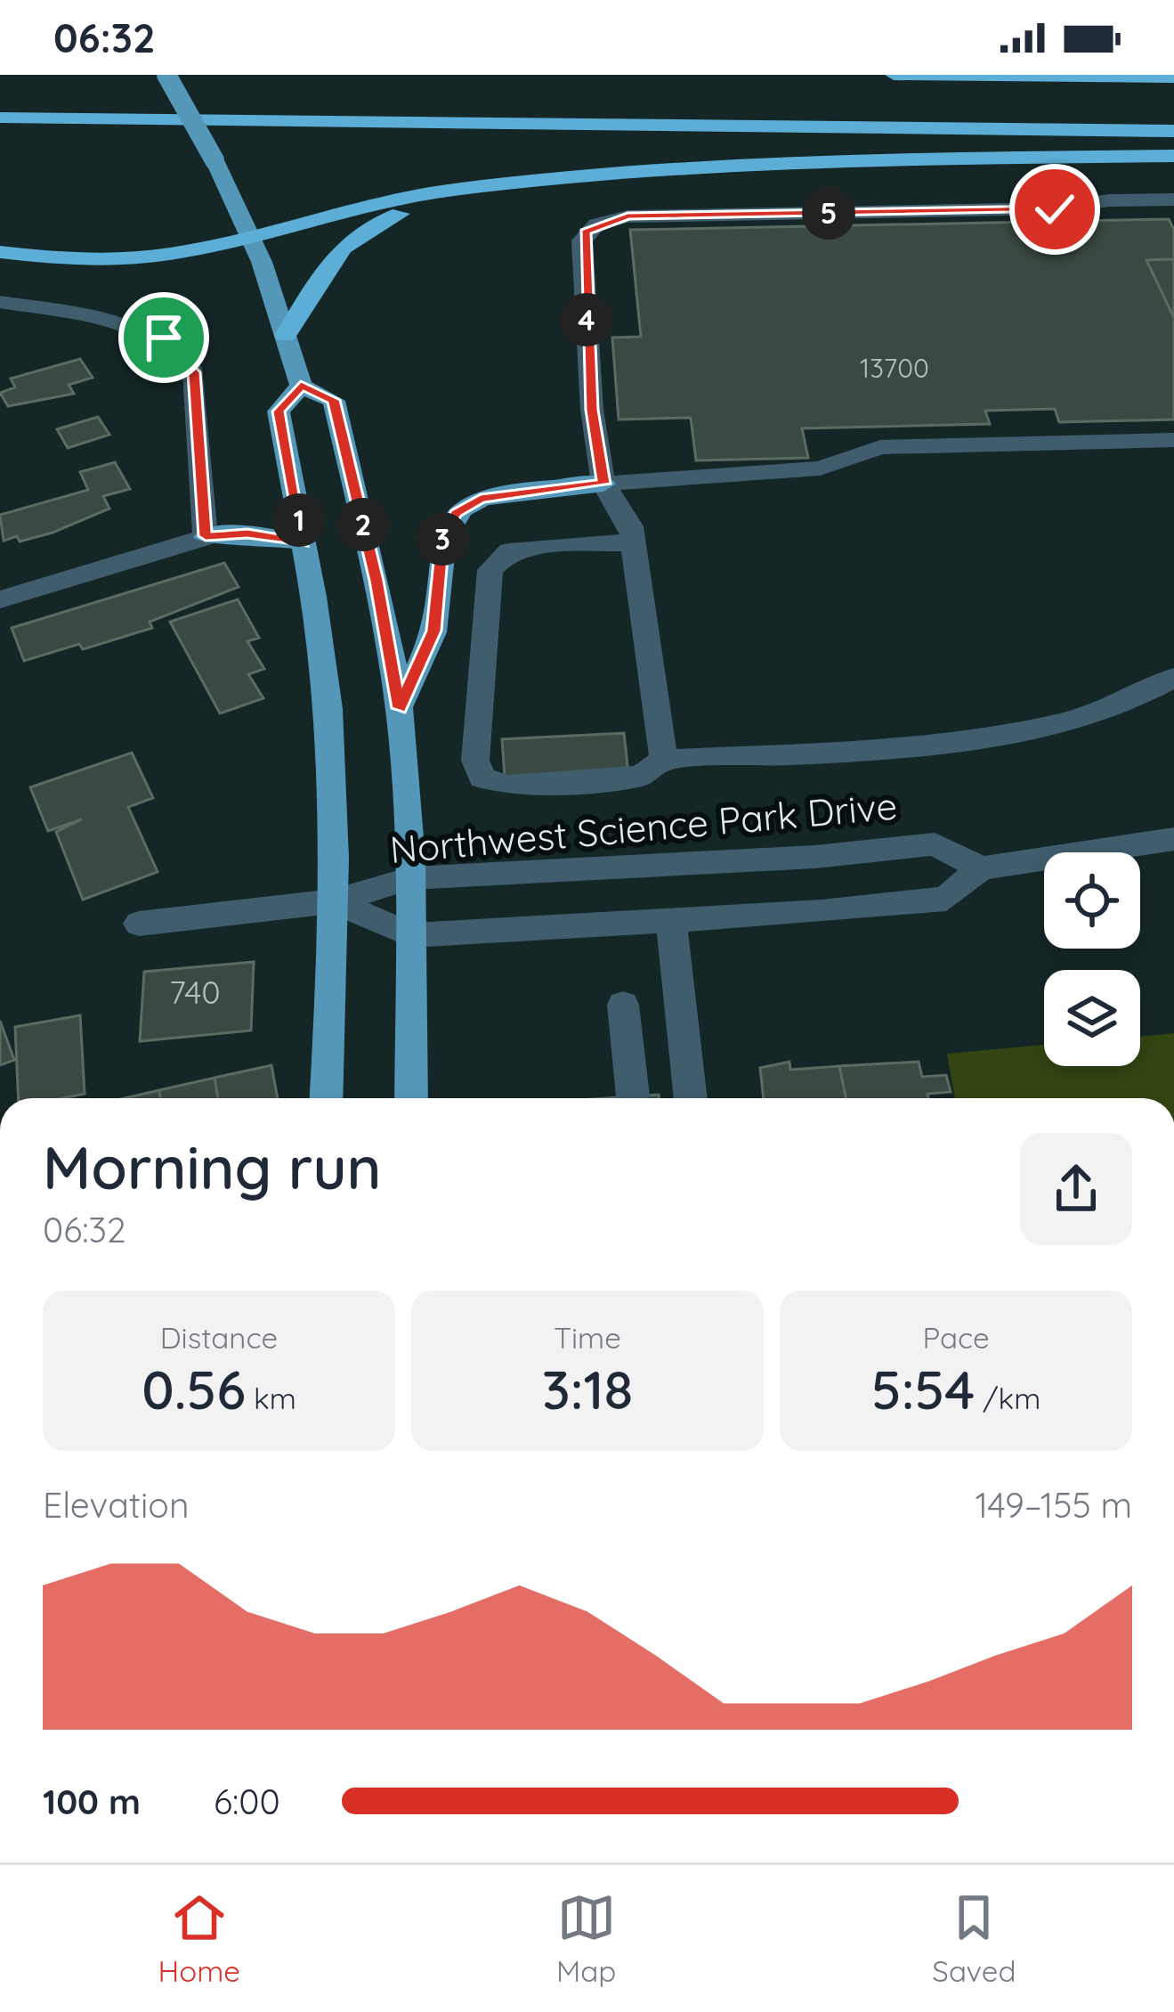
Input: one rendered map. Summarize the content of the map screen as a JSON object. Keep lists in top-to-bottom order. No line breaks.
{"streets":{"street":["Northwest Science Park Drive"]},"house_numbers":["13700","740"],"page":{"status":"06:32","pins":["5","4","1","2","3"],"heading":["Morning run","06:32"],"stats":[["Distance","0.56 km"],["Time","3:18"],["Pace","5:54 /km"]],"chart":["Elevation","149–155 m"],"list":[{"name":"100 m","note":"6:00"}],"tabs":["Home","Map","Saved"]}}
